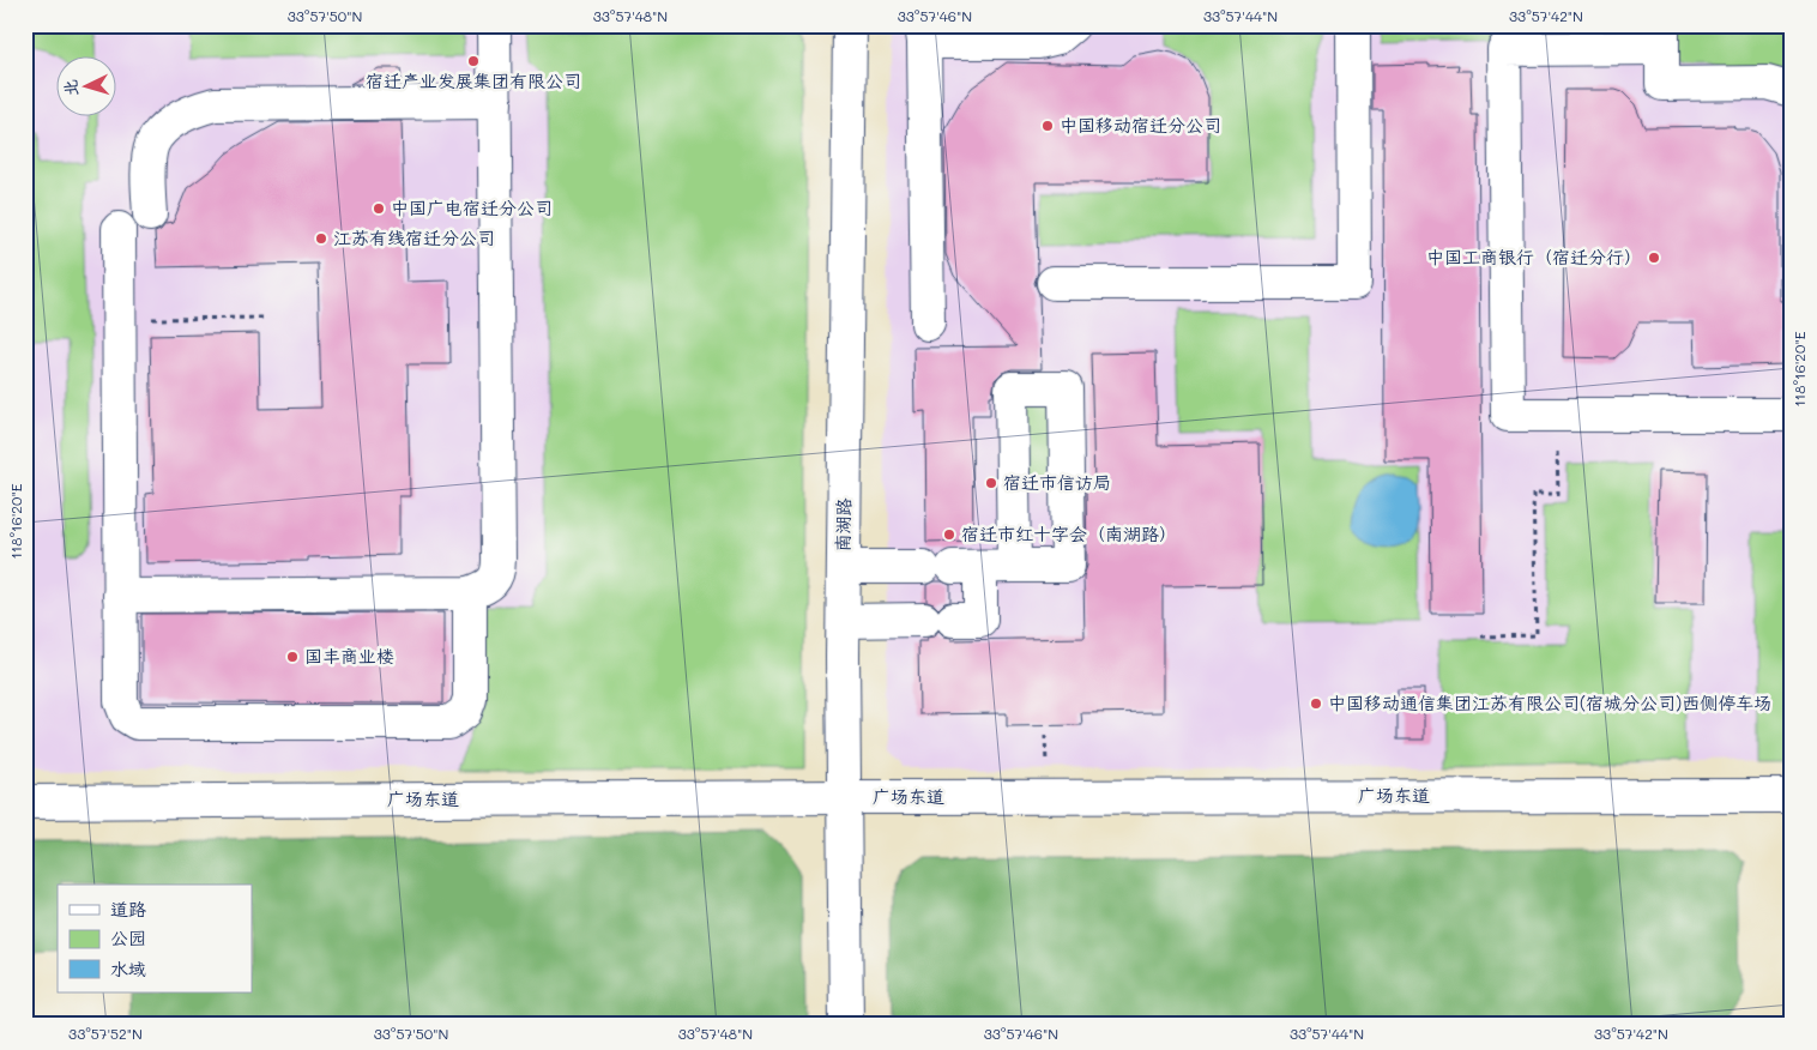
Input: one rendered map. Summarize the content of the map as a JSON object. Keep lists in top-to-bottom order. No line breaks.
{"streets":{"street":["南湖路","广场东道"]},"crossings":[["南湖路","广场东道"]],"places":["宿迁产业发展集团有限公司","中国移动宿迁分公司","中国广电宿迁分公司","江苏有线宿迁分公司","中国工商银行（宿迁分行）","宿迁市信访局","宿迁市红十字会（南湖路）","国丰商业楼","中国移动通信集团江苏有限公司(宿城分公司)西侧停车场"],"legend":["道路","公园","水域"],"north":"left","coordinates":["33°57'50\"N","33°57'48\"N","33°57'46\"N","33°57'44\"N","33°57'42\"N","118°16'20\"E","33°57'52\"N"]}
